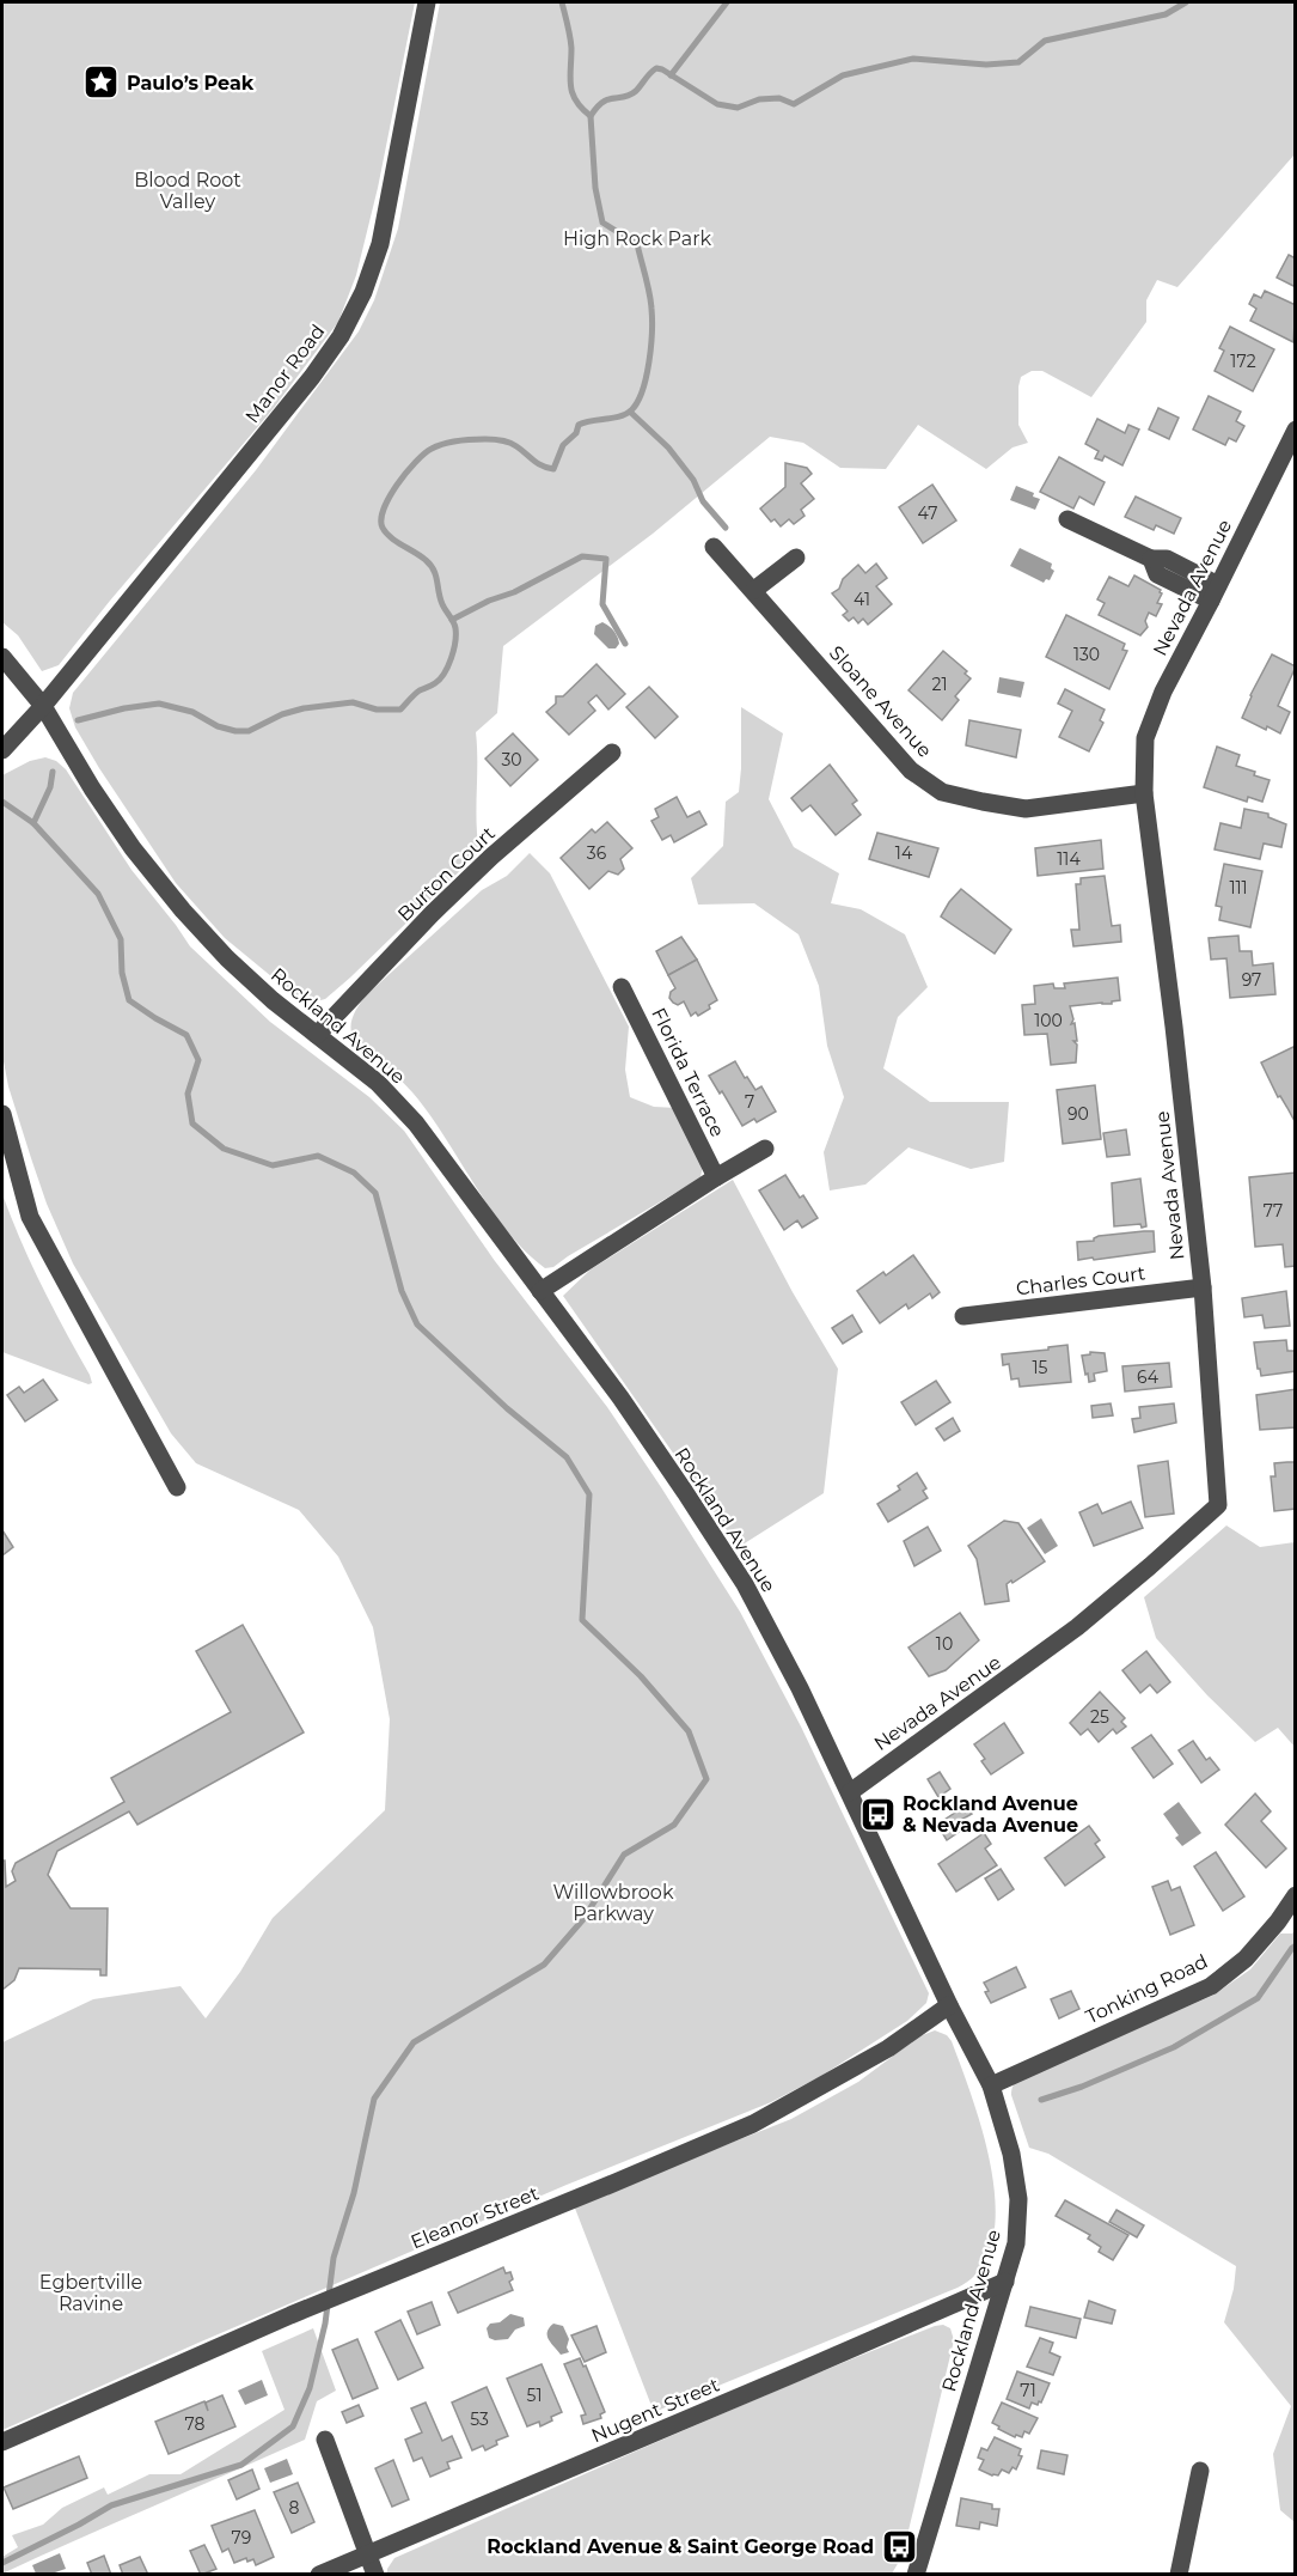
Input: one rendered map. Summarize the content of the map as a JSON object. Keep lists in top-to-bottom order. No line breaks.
{"streets":{"street":["Manor Road","Nevada Avenue","Sloane Avenue","Burton Court","Rockland Avenue","Florida Terrace","Charles Court","Tonking Road","Eleanor Street","Nugent Street"]},"crossings":[["Manor Road","Rockland Avenue"],["Nevada Avenue","Sloane Avenue"],["Nevada Avenue","Rockland Avenue"],["Nevada Avenue","Charles Court"],["Burton Court","Rockland Avenue"],["Rockland Avenue","Tonking Road"],["Rockland Avenue","Eleanor Street"],["Rockland Avenue","Nugent Street"]],"parks":["Blood Root Valley","High Rock Park","Willowbrook Parkway","Egbertville Ravine"],"places":{"place":["Paulo’s Peak"],"bus stop":["Rockland Avenue & Nevada Avenue","Rockland Avenue & Saint George Road"]},"house_numbers":["172","47","41","130","21","30","36","14","114","111","97","100","7","90","77","15","64","10","25","71","51","53","78","8","79"]}
